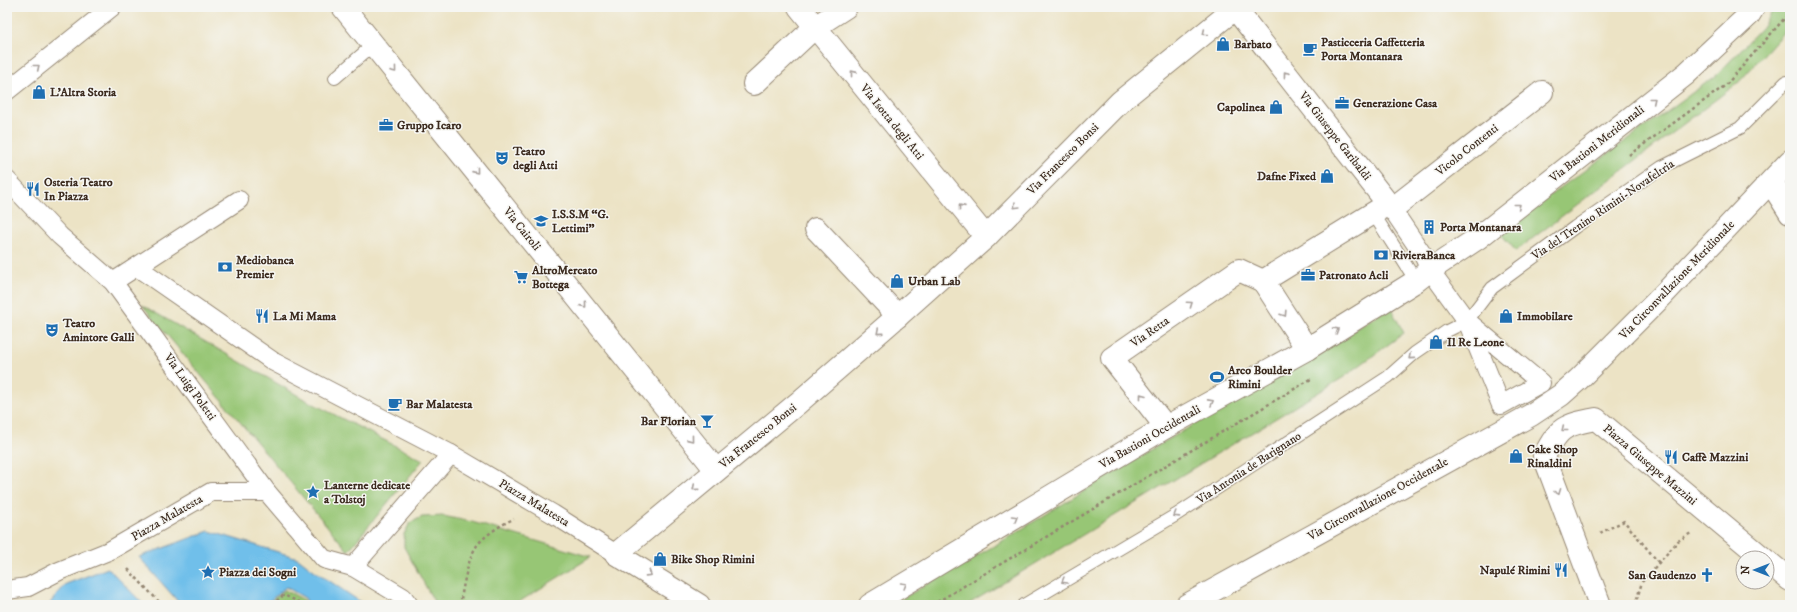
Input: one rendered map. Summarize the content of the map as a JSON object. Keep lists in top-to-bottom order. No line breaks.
{"streets":{"street":["Via Isotta degli Atti","Via Giuseppe Garibaldi","Via Bastioni Meridionali","Vicolo Contenti","Via Francesco Bonsi","Via Cairoli","Via Circonvallazione Meridionale","Via Retta","Via Luigi Poletti","Via Bastioni Occidentali","Piazza Giuseppe Mazzini","Via Circonvallazione Occidentale","Piazza Malatesta"],"lane":["Via del Trenino Rimini-Novafeltria","Via Antonia de Barignano"]},"crossings":[["Via Isotta degli Atti","Via Francesco Bonsi"],["Via Giuseppe Garibaldi","Via Bastioni Meridionali"],["Via Giuseppe Garibaldi","Vicolo Contenti"],["Via Giuseppe Garibaldi","Via Francesco Bonsi"],["Via Giuseppe Garibaldi","Via Bastioni Occidentali"],["Via Bastioni Meridionali","Via Bastioni Occidentali"],["Via Francesco Bonsi","Via Cairoli"],["Via Francesco Bonsi","Piazza Malatesta"],["Via del Trenino Rimini-Novafeltria","Via Antonia de Barignano"],["Via Circonvallazione Meridionale","Via Circonvallazione Occidentale"],["Via Retta","Via Bastioni Occidentali"],["Via Luigi Poletti","Piazza Malatesta"]],"one_way":["Via Giuseppe Garibaldi","Via Bastioni Meridionali","Via Francesco Bonsi","Via Cairoli","Via Bastioni Occidentali","Via Antonia de Barignano"],"places":{"shop":["Barbato","L'Altra Storia","Capolinea","Dafne Fixed","Urban Lab","Immobilare","Il Re Leone","Cake Shop Rinaldini","Bike Shop Rimini"],"cafe":["Pasticceria Caffetteria Porta Montanara","Bar Malatesta"],"office":["Generazione Casa","Gruppo Icaro","Patronato Acli"],"theatre":["Teatro degli Atti","Teatro Amintore Galli"],"restaurant":["Osteria Teatro In Piazza","La Mi Mama","Caffè Mazzini","Napulé Rimini"],"school or university":["I.S.S.M “G. Lettimi”"],"building":["Porta Montanara"],"bank":["RivieraBanca","Mediobanca Premier"],"supermarket":["AltroMercato Bottega"],"sports":["Arco Boulder Rimini"],"bar":["Bar Florian"],"place":["Lanterne dedicate a Tolstoj","Piazza dei Sogni"],"church":["San Gaudenzo"]},"north":"left"}
